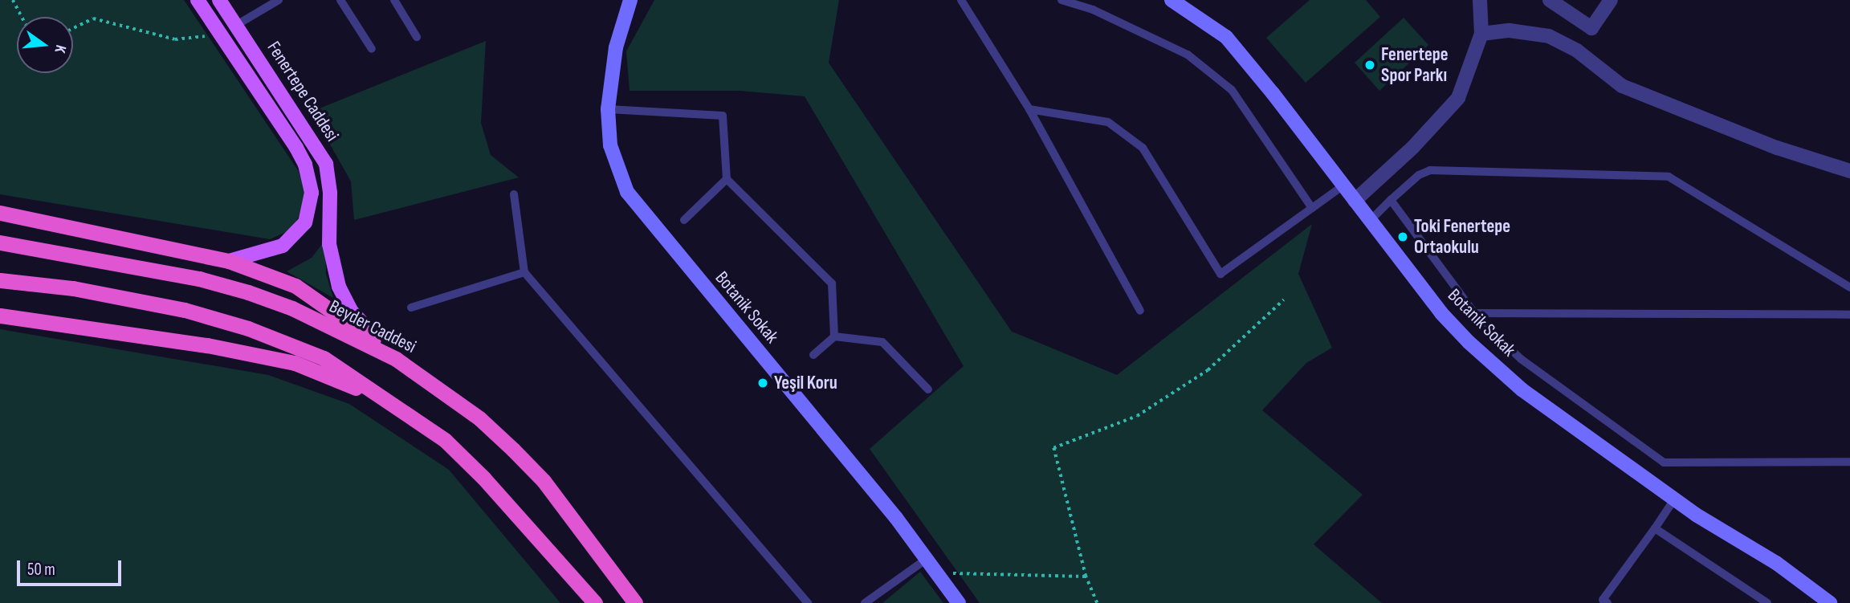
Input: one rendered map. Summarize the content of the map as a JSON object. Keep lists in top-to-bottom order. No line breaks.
{"streets":{"highway":["Beyder Caddesi"],"main road":["Fenertepe Caddesi","Botanik Sokak"]},"crossings":[["Fenertepe Caddesi","Beyder Caddesi"]],"places":["Fenertepe Spor Parkı","Toki Fenertepe Ortaokulu","Yeşil Koru"],"scale_bar":"50 m","north":"right"}
